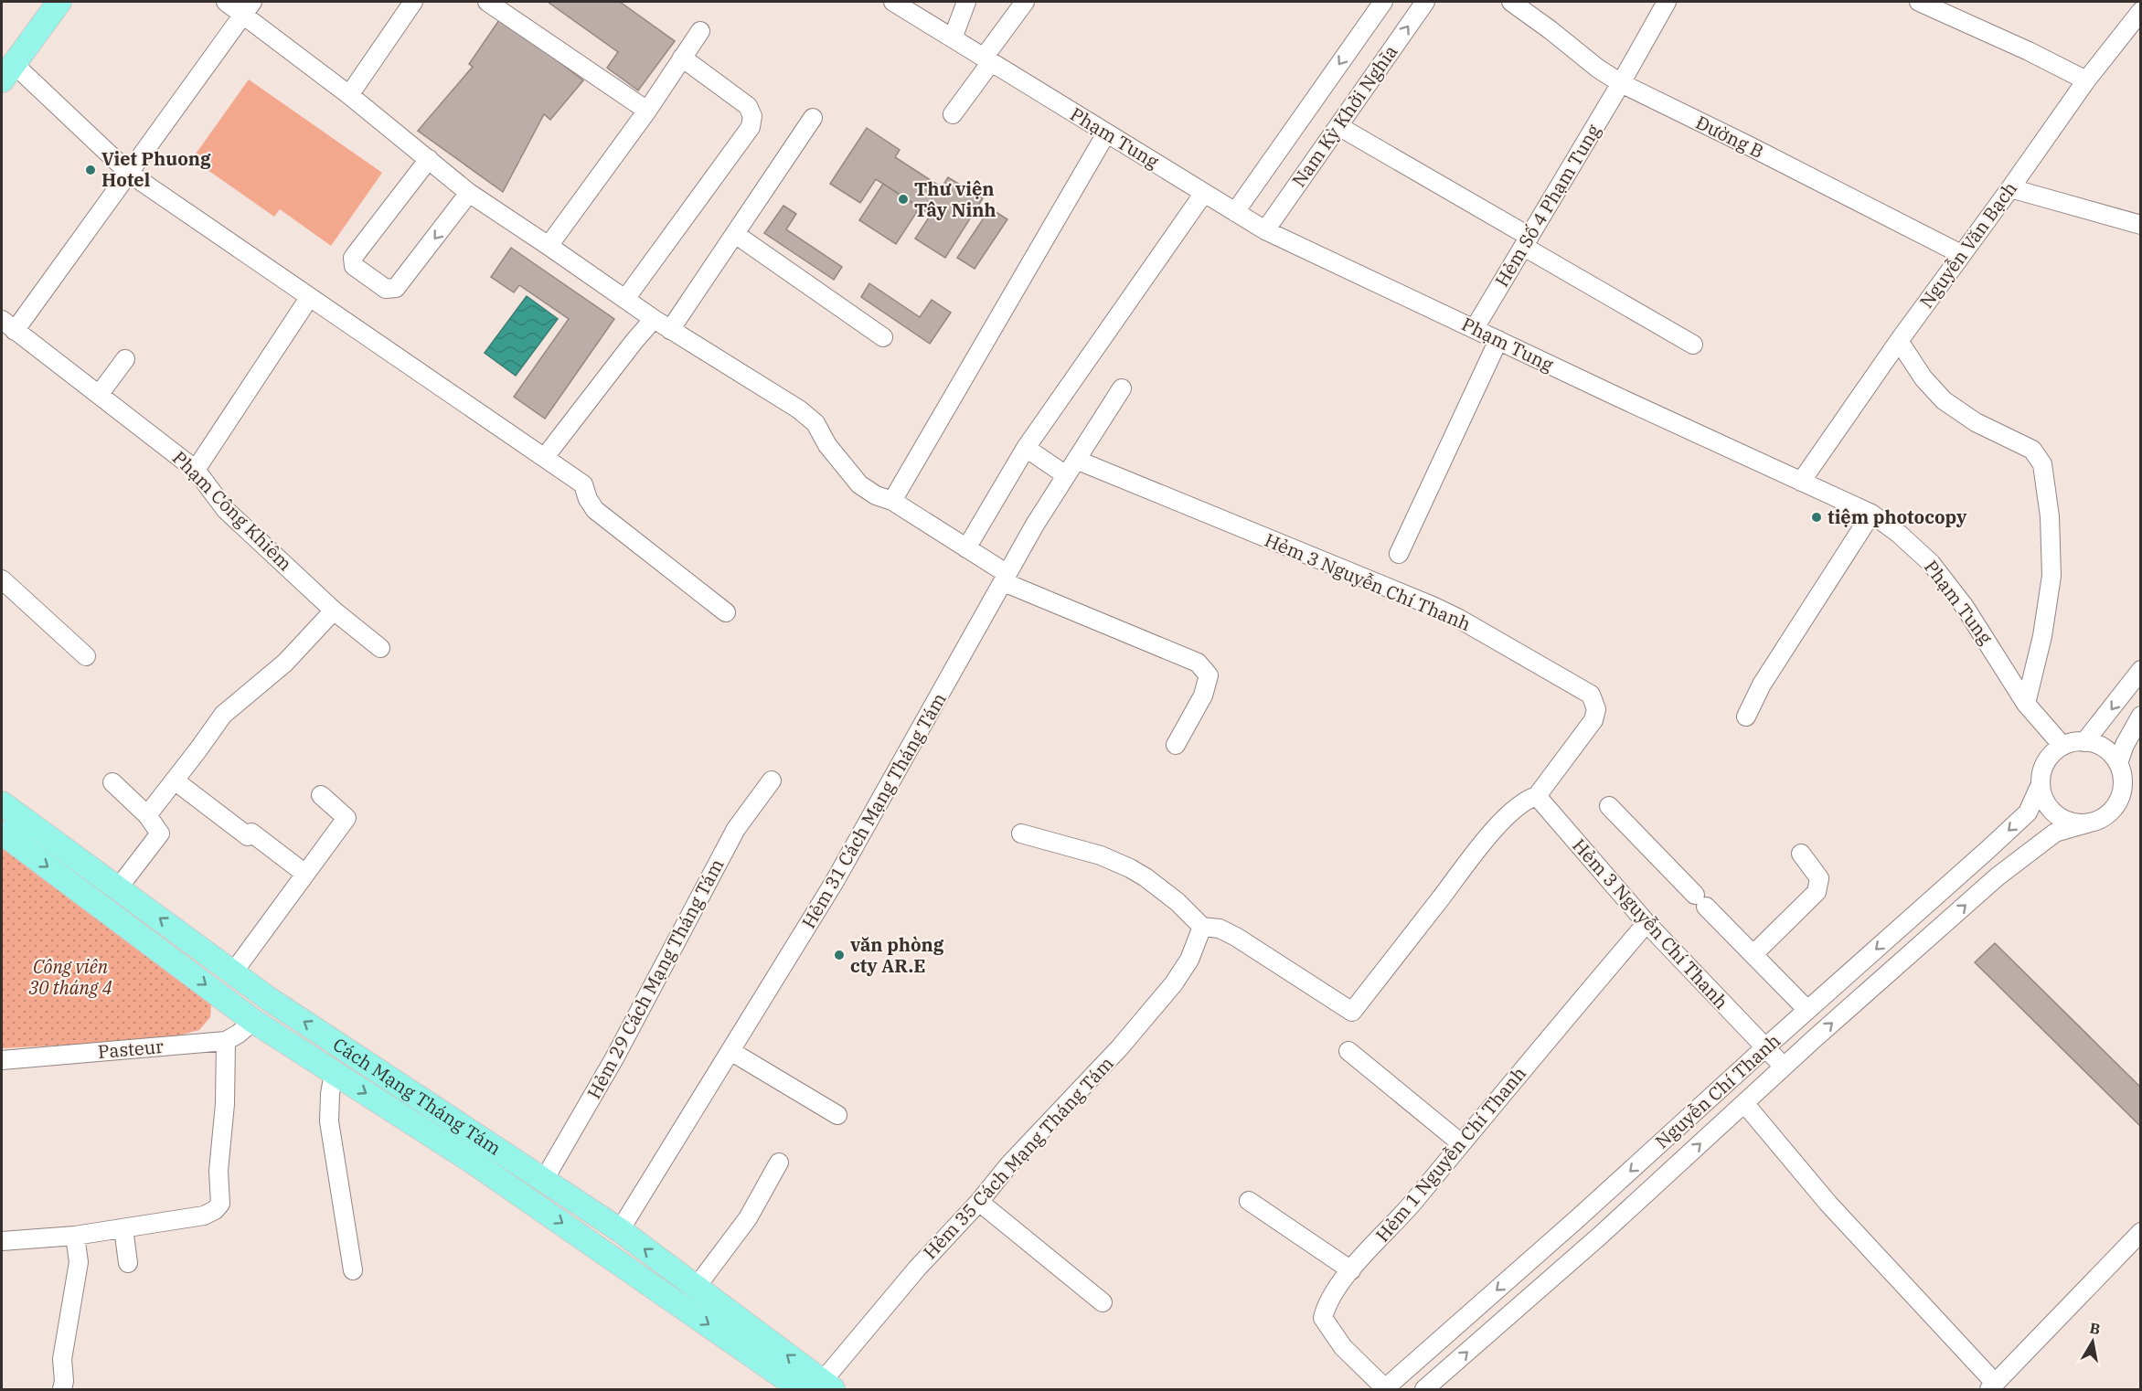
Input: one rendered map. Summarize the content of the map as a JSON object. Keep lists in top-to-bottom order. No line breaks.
{"streets":{"main road":["Cách Mạng Tháng Tám"],"street":["Nam Kỳ Khởi Nghĩa","Đường B","Phạm Tung","Hẻm Số 4 Phạm Tung","Nguyễn Văn Bạch","Phạm Công Khiêm","Hẻm 3 Nguyễn Chí Thanh","Hẻm 31 Cách Mạng Tháng Tám","Hẻm 29 Cách Mạng Tháng Tám","Pasteur","Nguyễn Chí Thanh","Hẻm 1 Nguyễn Chí Thanh","Hẻm 35 Cách Mạng Tháng Tám"]},"crossings":[["Nam Kỳ Khởi Nghĩa","Phạm Tung"],["Đường B","Hẻm Số 4 Phạm Tung"],["Đường B","Nguyễn Văn Bạch"],["Phạm Tung","Hẻm Số 4 Phạm Tung"],["Phạm Tung","Nguyễn Văn Bạch"],["Phạm Tung","Nguyễn Chí Thanh"],["Hẻm 3 Nguyễn Chí Thanh","Hẻm 31 Cách Mạng Tháng Tám"],["Hẻm 3 Nguyễn Chí Thanh","Nguyễn Chí Thanh"],["Hẻm 3 Nguyễn Chí Thanh","Hẻm 1 Nguyễn Chí Thanh"],["Hẻm 31 Cách Mạng Tháng Tám","Cách Mạng Tháng Tám"],["Hẻm 29 Cách Mạng Tháng Tám","Cách Mạng Tháng Tám"],["Nguyễn Chí Thanh","Hẻm 1 Nguyễn Chí Thanh"],["Cách Mạng Tháng Tám","Hẻm 35 Cách Mạng Tháng Tám"]],"parks":["Công viên 30 tháng 4"],"places":["Viet Phuong Hotel","Thư viện Tây Ninh","tiệm photocopy","văn phòng cty AR.E"],"north":"top"}
